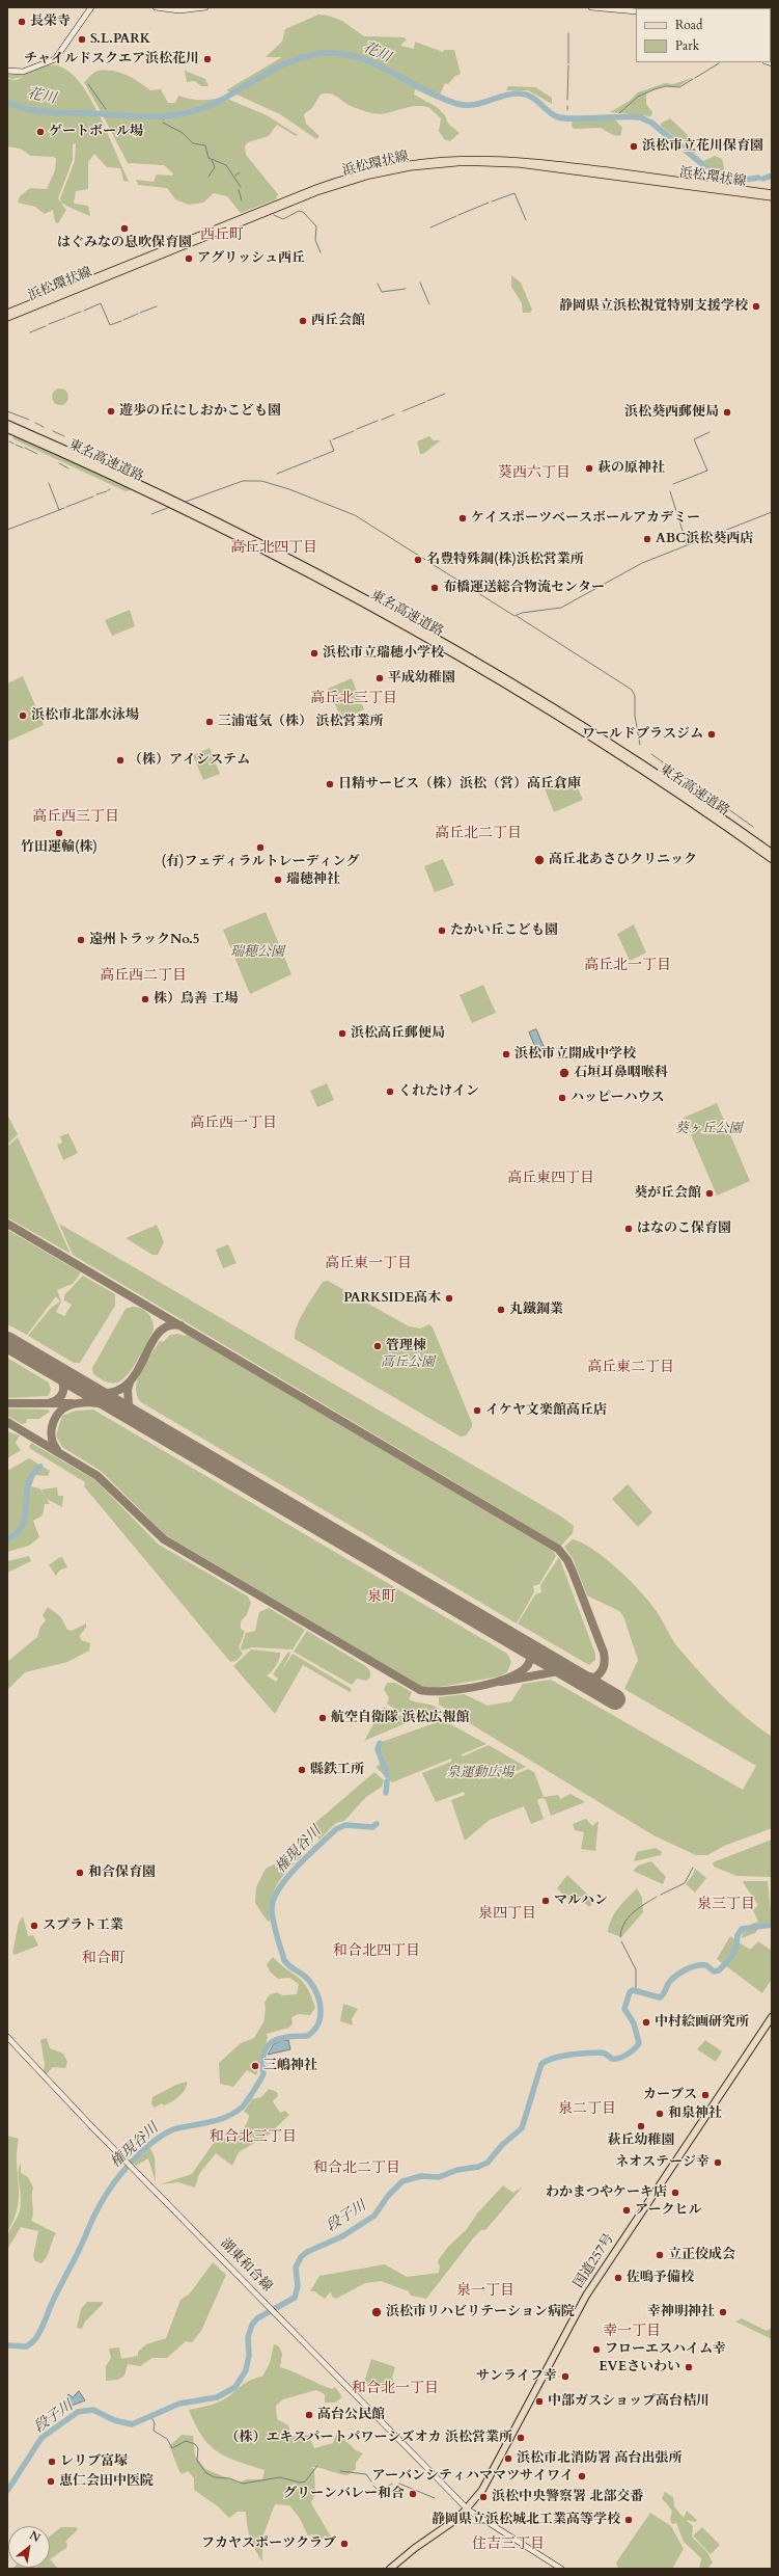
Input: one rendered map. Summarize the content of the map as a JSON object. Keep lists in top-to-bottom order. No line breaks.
{"streets":{"highway":["東名高速道路","国道257号"],"main road":["浜松環状線","湖東和合線"]},"crossings":[["国道257号","湖東和合線"]],"districts":["西丘町","葵西六丁目","高丘北四丁目","高丘北三丁目","高丘西三丁目","高丘北二丁目","高丘北一丁目","高丘西二丁目","高丘西一丁目","高丘東四丁目","高丘東一丁目","高丘東二丁目","泉町","泉三丁目","泉四丁目","和合北四丁目","和合町","泉二丁目","和合北三丁目","和合北二丁目","泉一丁目","幸一丁目","和合北一丁目","住吉三丁目"],"water":["花川","権現谷川","段子川"],"parks":["瑞穂公園","葵ヶ丘公園","高丘公園","泉運動広場"],"places":["長栄寺","S.L.PARK","チャイルドスクエア浜松花川","ゲートボール場","浜松市立花川保育園","はぐみなの息吹保育園","アグリッシュ西丘","静岡県立浜松視覚特別支援学校","西丘会館","遊歩の丘にしおかこども園","浜松葵西郵便局","萩の原神社","ケイスポーツベースボールアカデミー","ABC浜松葵西店","名豊特殊鋼(株)浜松営業所","布橋運送総合物流センター","浜松市立瑞穂小学校","平成幼稚園","浜松市北部水泳場","三浦電気（株） 浜松営業所","ワールドプラスジム","（株）アイシステム","日精サービス（株）浜松（営）高丘倉庫","竹田運輸(株)","(有)フェディラルトレーディング","高丘北あさひクリニック","瑞穂神社","たかい丘こども園","遠州トラックNo.5","株）鳥善 工場","浜松高丘郵便局","浜松市立開成中学校","石垣耳鼻咽喉科","くれたけイン","ハッピーハウス","葵が丘会館","はなのこ保育園","PARKSIDE高木","丸鐵鋼業","管理棟","イケヤ文楽館高丘店","航空自衛隊 浜松広報館","縣鉄工所","和合保育園","マルハン","スプラト工業","中村絵画研究所","三嶋神社","カーブス","和泉神社","萩丘幼稚園","ネオステージ幸","わかまつやケーキ店","アークヒル","立正佼成会","佐鳴予備校","浜松市リハビリテーション病院","幸神明神社","フローエスハイム幸","EVEさいわい","サンライフ幸","中部ガスショップ高台桔川","高台公民館","（株）エキスパートパワーシズオカ 浜松営業所","浜松市北消防署 高台出張所","レリブ富塚","アーバンシティハママツサイワイ","恵仁会田中医院","グリーンバレー和合","浜松中央警察署 北部交番","静岡県立浜松城北工業高等学校","フカヤスポーツクラブ"],"legend":["Road","Park"],"north":"top right"}
